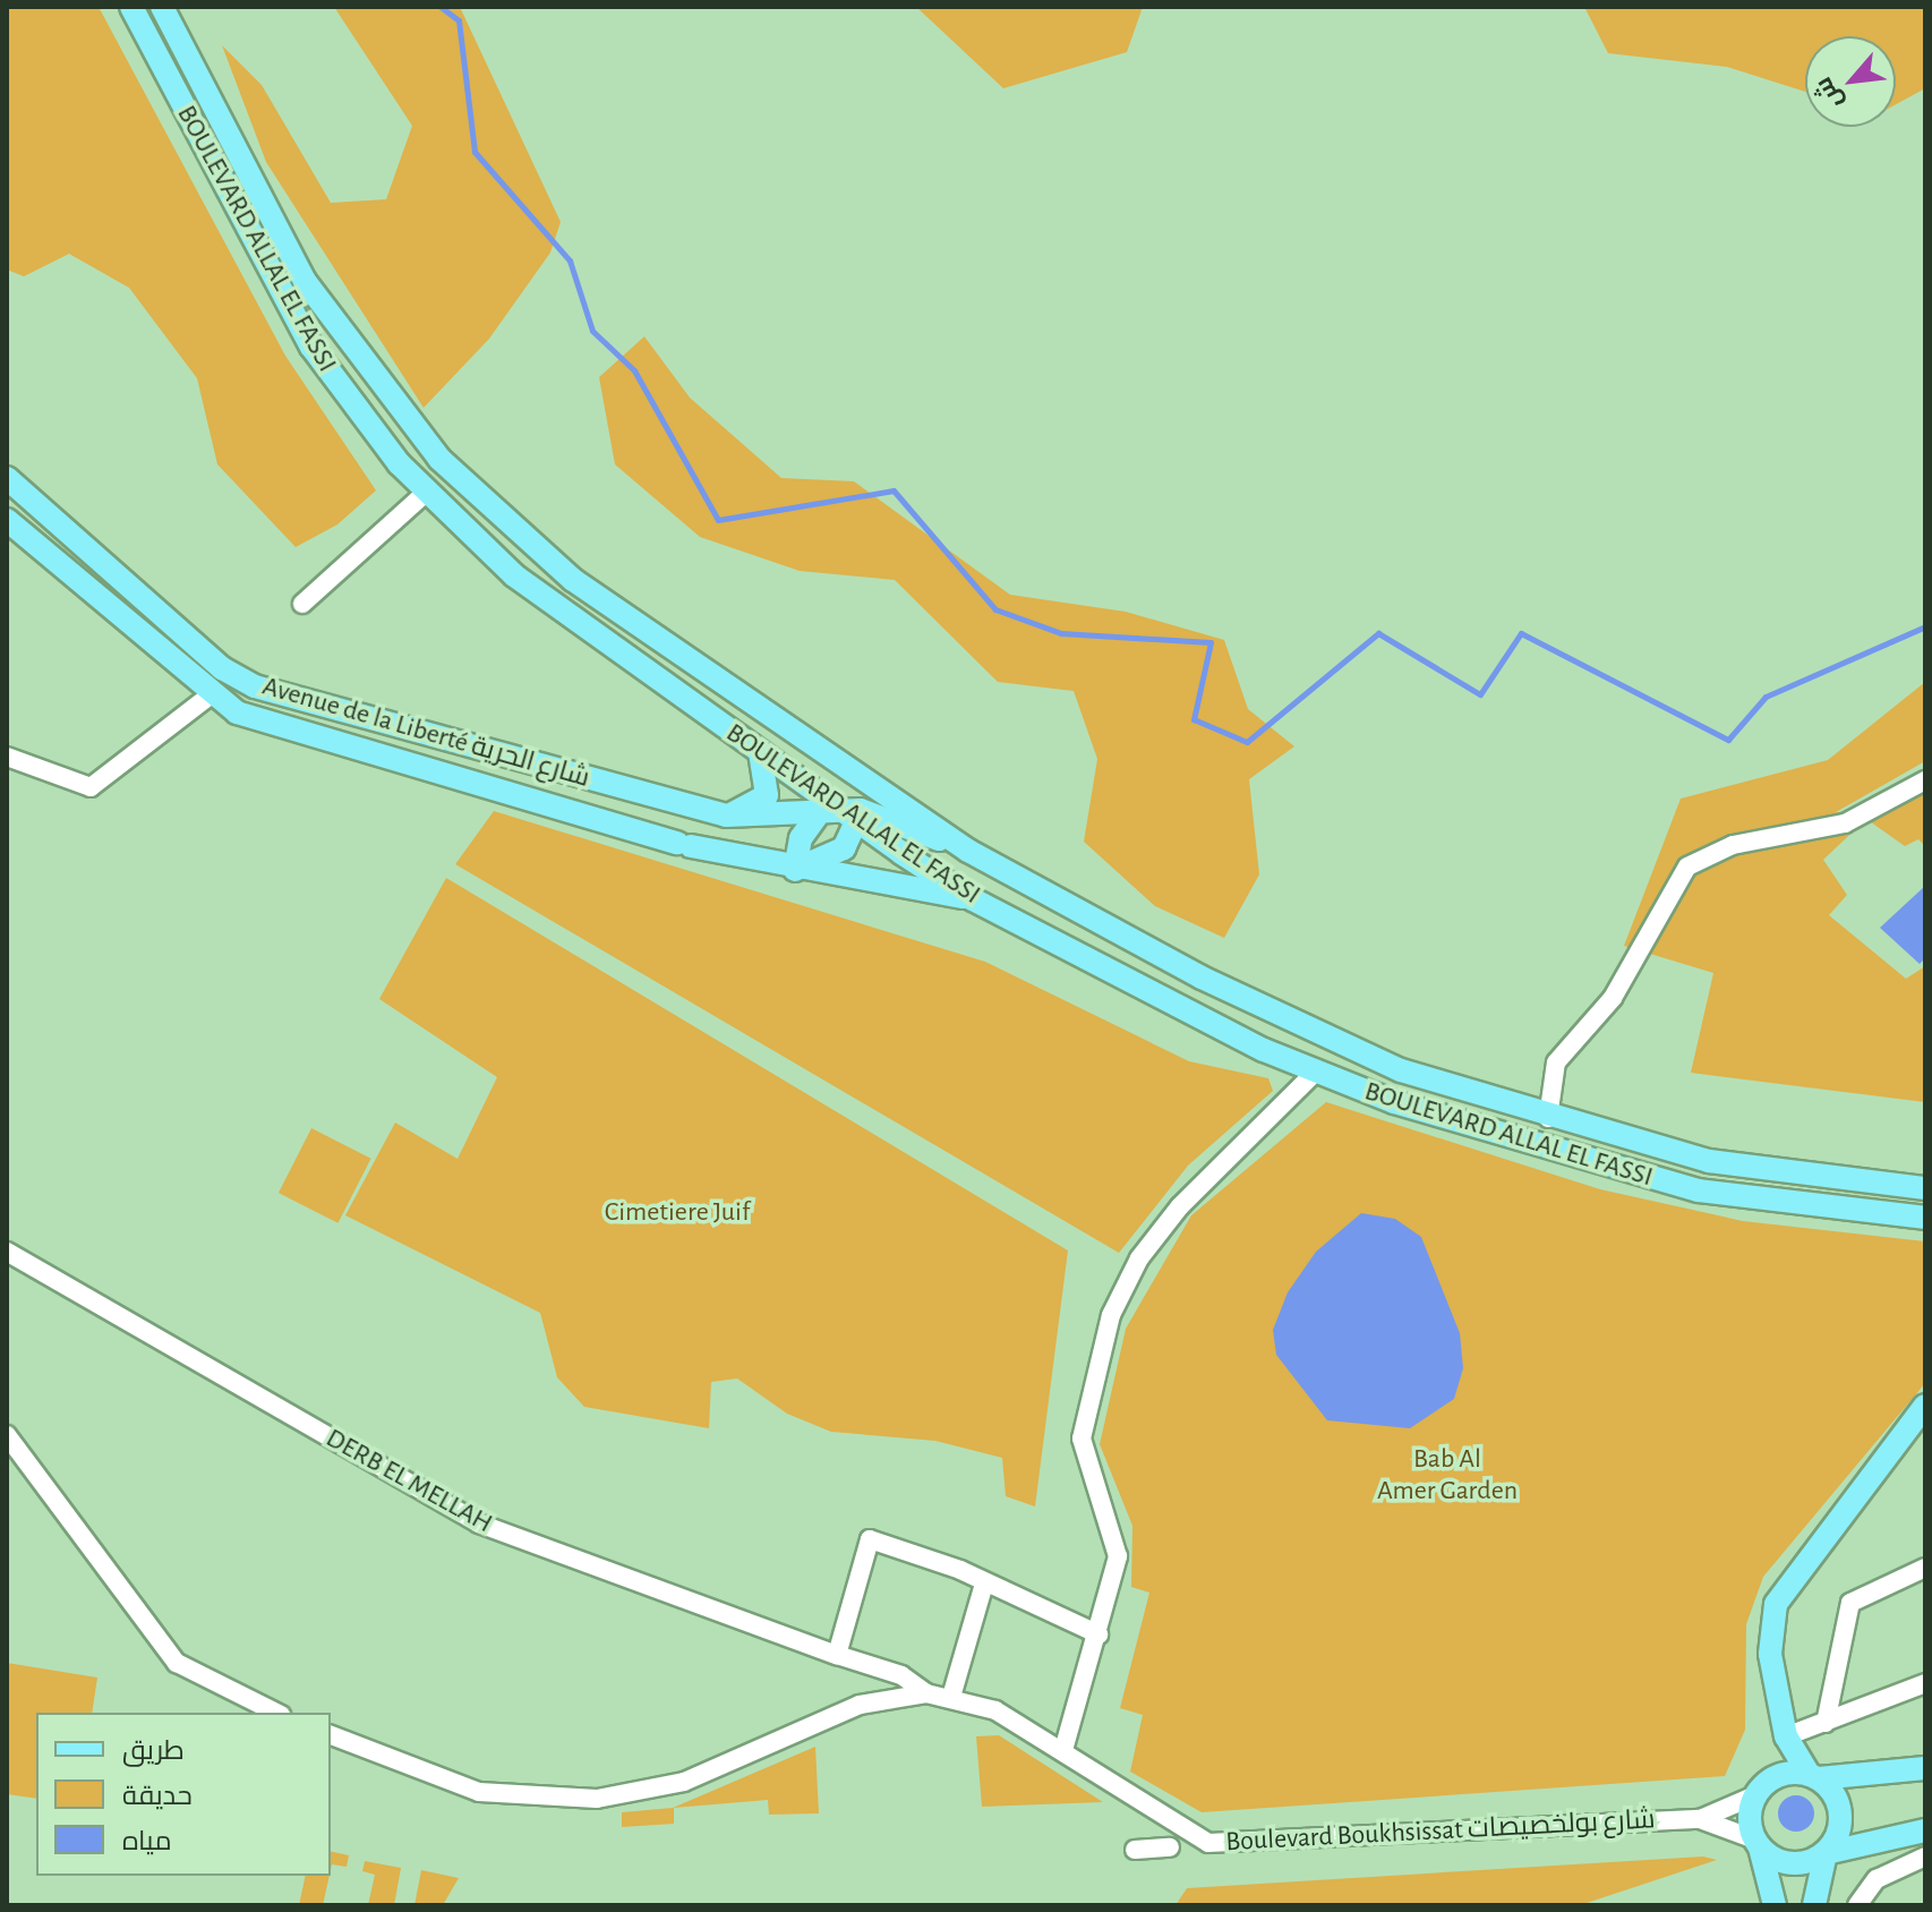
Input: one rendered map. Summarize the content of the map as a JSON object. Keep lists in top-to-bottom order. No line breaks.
{"streets":{"main road":["BOULEVARD ALLAL EL FASSI","Avenue de la Liberté شارع الحرية"],"street":["DERB EL MELLAH","Boulevard Boukhsissat شارع بولخصيصات"]},"crossings":[["BOULEVARD ALLAL EL FASSI","Avenue de la Liberté شارع الحرية"],["DERB EL MELLAH","Boulevard Boukhsissat شارع بولخصيصات"]],"parks":["Cimetiere Juif","Bab Al Amer Garden"],"legend":["طريق","حديقة","مياه"],"north":"bottom left"}
